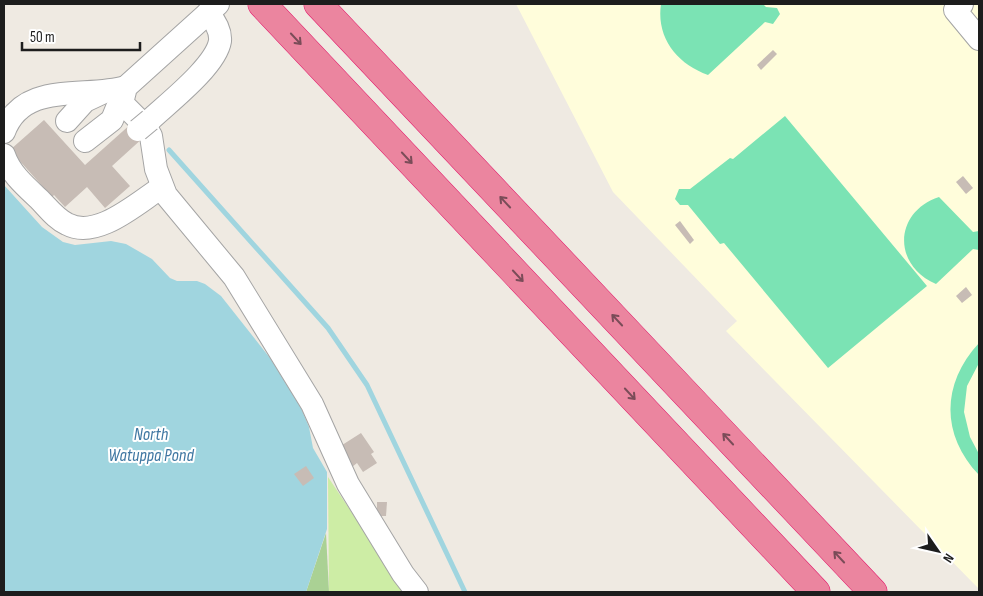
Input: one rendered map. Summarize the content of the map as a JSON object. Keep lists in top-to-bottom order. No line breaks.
{"water":["North Watuppa Pond"],"scale_bar":"50 m","north":"bottom right"}
